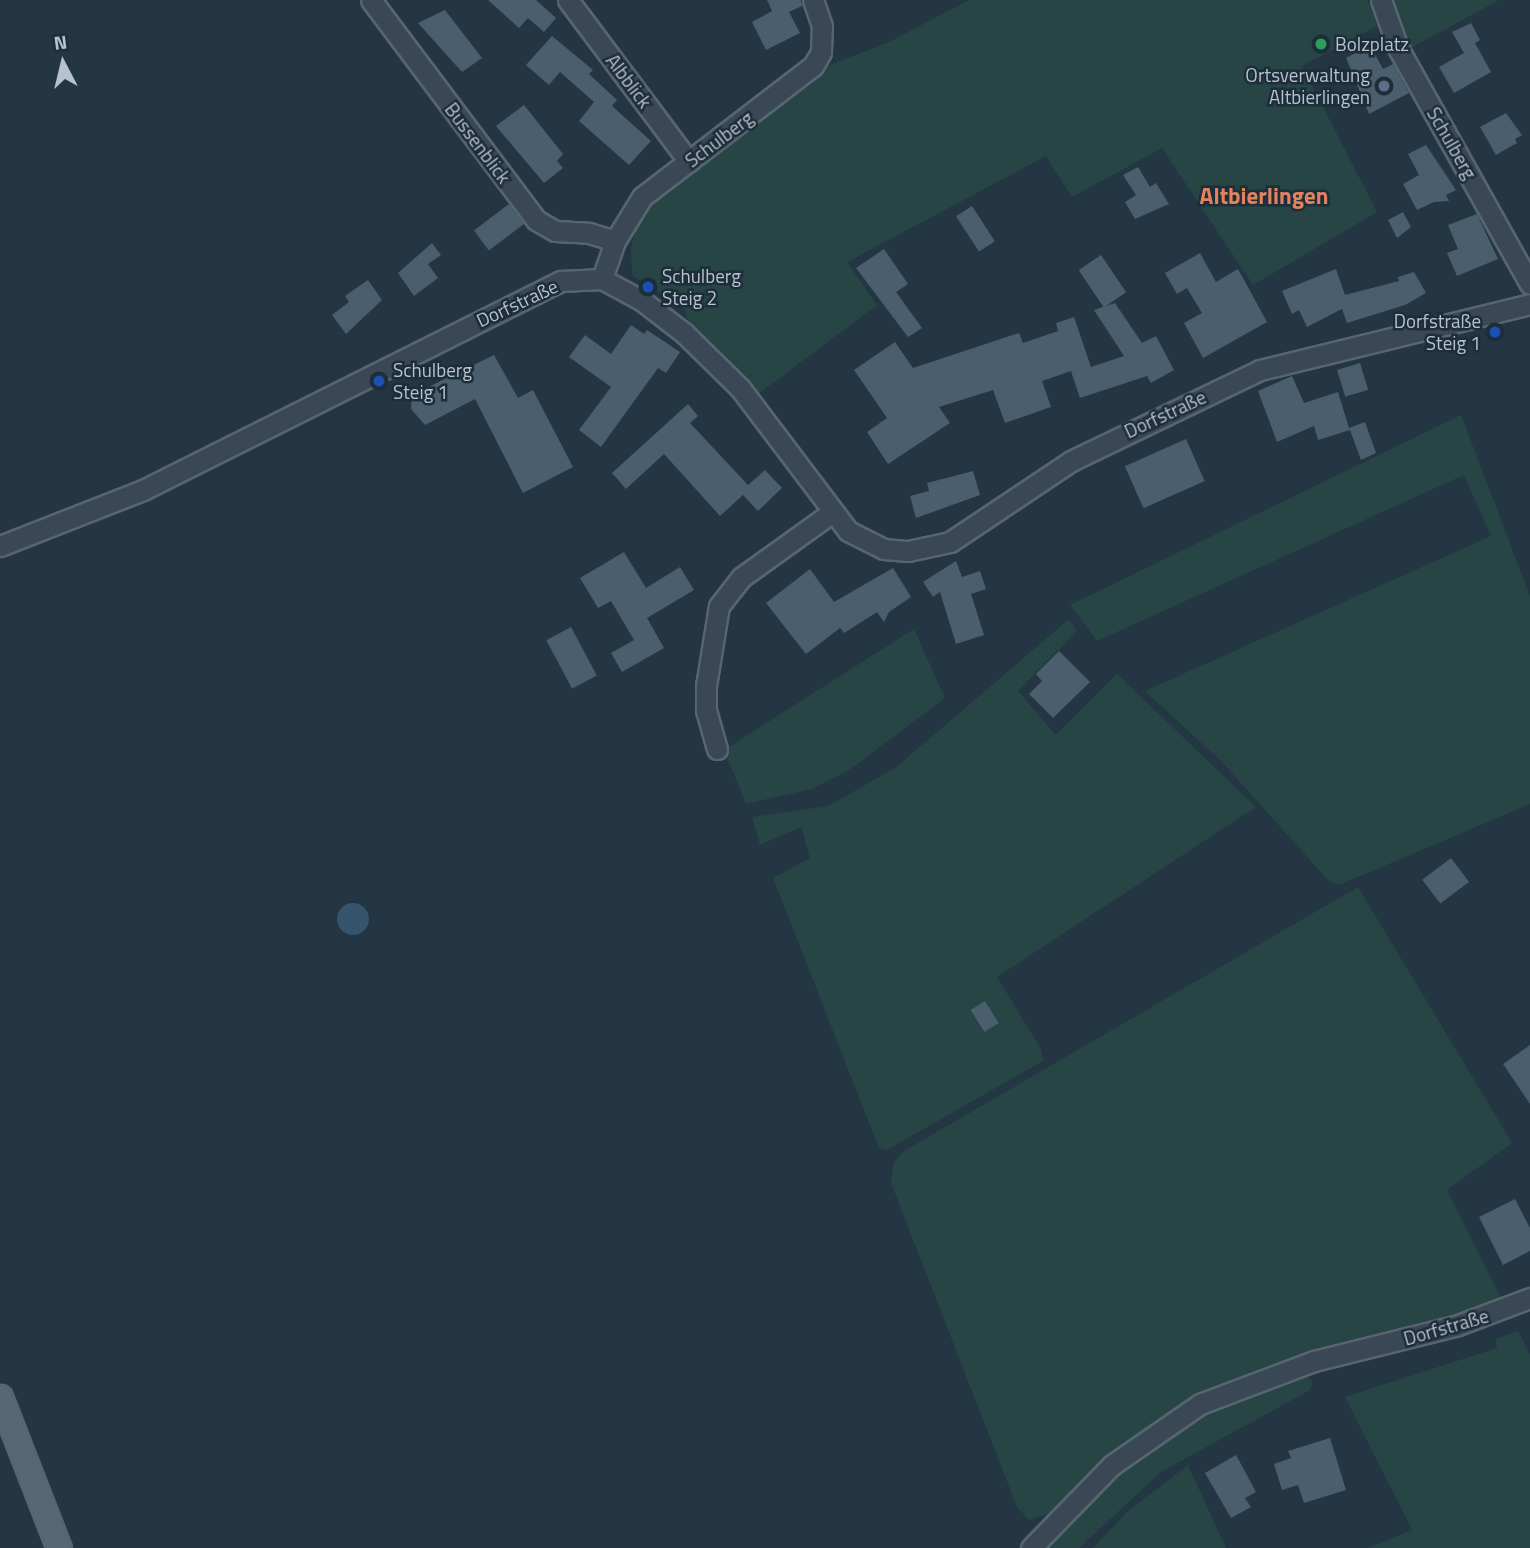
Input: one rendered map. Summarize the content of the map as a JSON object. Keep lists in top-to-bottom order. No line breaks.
{"streets":{"street":["Albblick","Schulberg","Bussenblick","Dorfstraße"]},"crossings":[["Albblick","Schulberg"],["Schulberg","Bussenblick"],["Schulberg","Dorfstraße"]],"districts":["Altbierlingen"],"places":["Bolzplatz","Ortsverwaltung Altbierlingen","Schulberg Steig 2","Dorfstraße Steig 1","Schulberg Steig 1"],"north":"top"}
